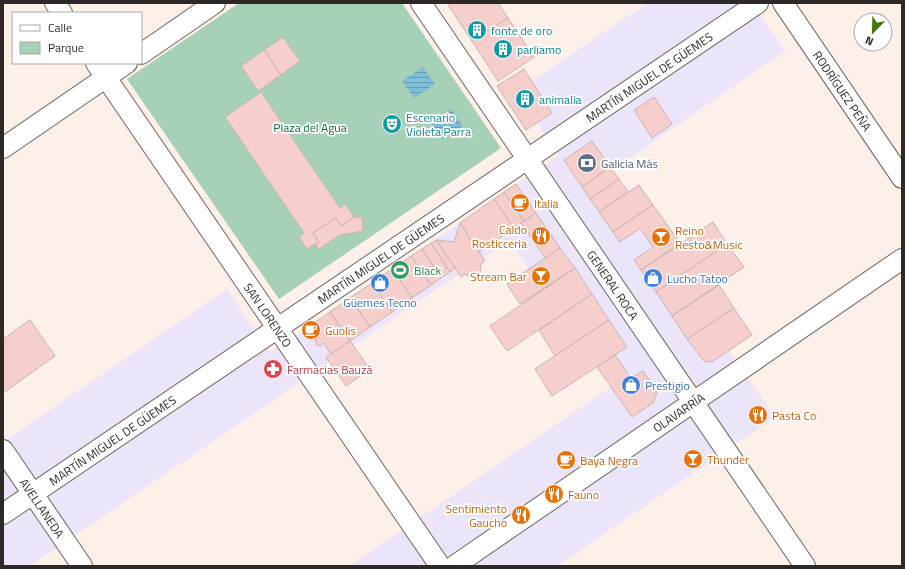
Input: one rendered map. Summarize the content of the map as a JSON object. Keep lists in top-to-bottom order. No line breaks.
{"streets":{"street":["MARTÍN MIGUEL DE GÜEMES","RODRÍGUEZ PEÑA","GENERAL ROCA","SAN LORENZO","OLAVARRÍA","AVELLANEDA"]},"crossings":[["MARTÍN MIGUEL DE GÜEMES","GENERAL ROCA"],["MARTÍN MIGUEL DE GÜEMES","SAN LORENZO"],["MARTÍN MIGUEL DE GÜEMES","AVELLANEDA"],["GENERAL ROCA","OLAVARRÍA"]],"parks":["Plaza del Agua"],"places":{"building":["fonte de oro","parliamo","animalia"],"theatre":["Escenario Violeta Parra"],"bank":["Galicia Más"],"cafe":["Italia","Guolis","Baya Negra"],"restaurant":["Caldo Rosticceria","Pasta Co","Fauno","Sentimiento Gaucho"],"bar":["Reino Resto&Music","Stream Bar","Thunder"],"sports":["Black"],"shop":["Lucho Tatoo","Güemes Tecno","Prestigio"],"pharmacy":["Farmacias Bauzá"]},"legend":["Calle","Parque"],"north":"bottom left"}
